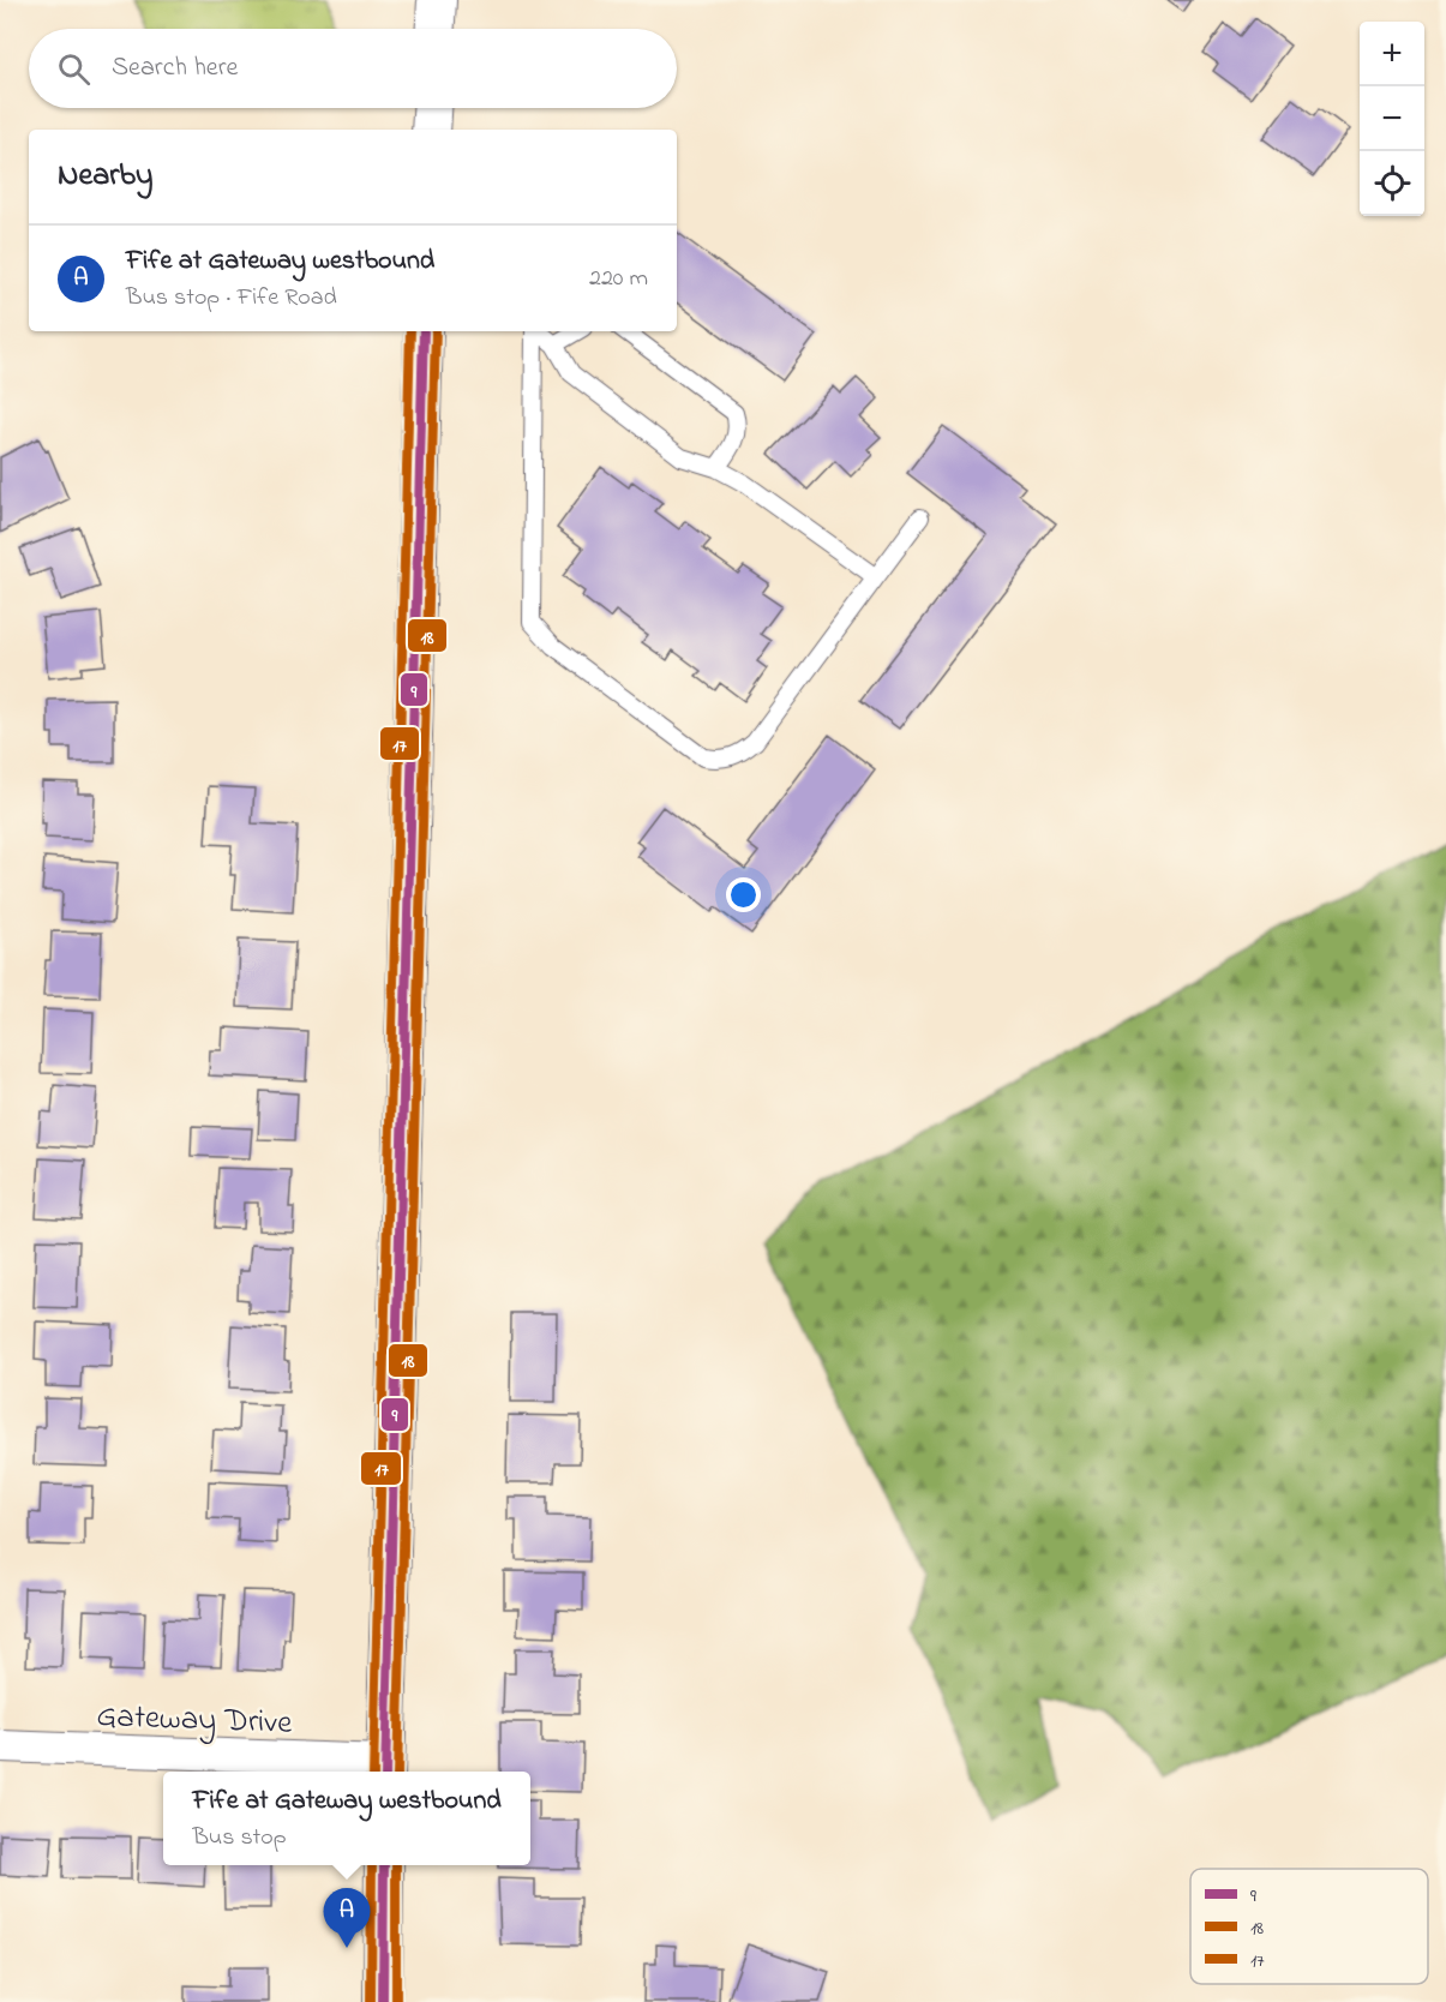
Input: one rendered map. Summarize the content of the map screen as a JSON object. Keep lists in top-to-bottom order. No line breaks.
{"streets":{"street":["Gateway Drive"]},"lines":["transit line 9","transit line 18","transit line 17"],"legend":["9","18","17"],"page":{"map_buttons":["+","−"],"search":"Search here","heading":"Nearby","list":[{"mark":"A","name":"Fife at Gateway westbound","note":"Bus stop · Fife Road","value":"220 m"}],"popup":["Fife at Gateway westbound","Bus stop"],"pins":"A"}}
